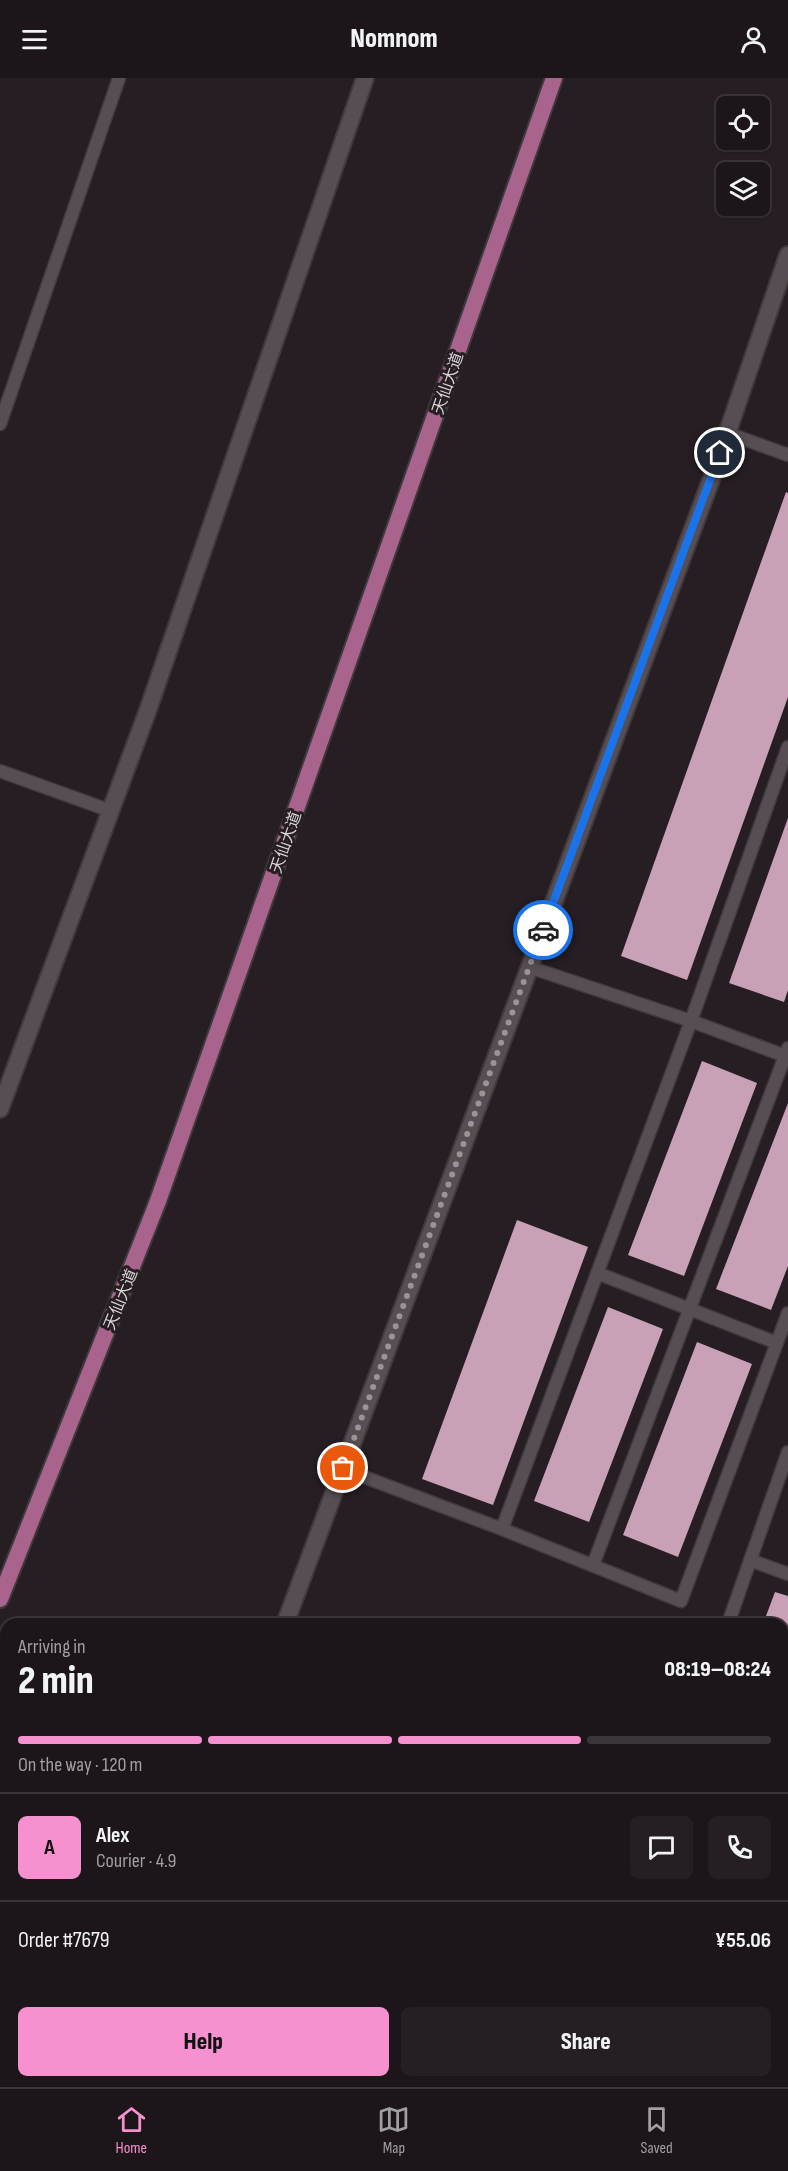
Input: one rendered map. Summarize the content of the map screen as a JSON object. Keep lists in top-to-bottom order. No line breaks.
{"streets":{"main road":["天仙大道"]},"page":{"header":"Nomnom","heading":["2 min","Arriving in","08:19–08:24"],"panel":["Alex","Courier · 4.9","Order #7679","¥55.06"],"bar":"On the way · 120 m","round":"A","buttons":["Help","Share"],"tabs":["Home","Map","Saved"]}}
